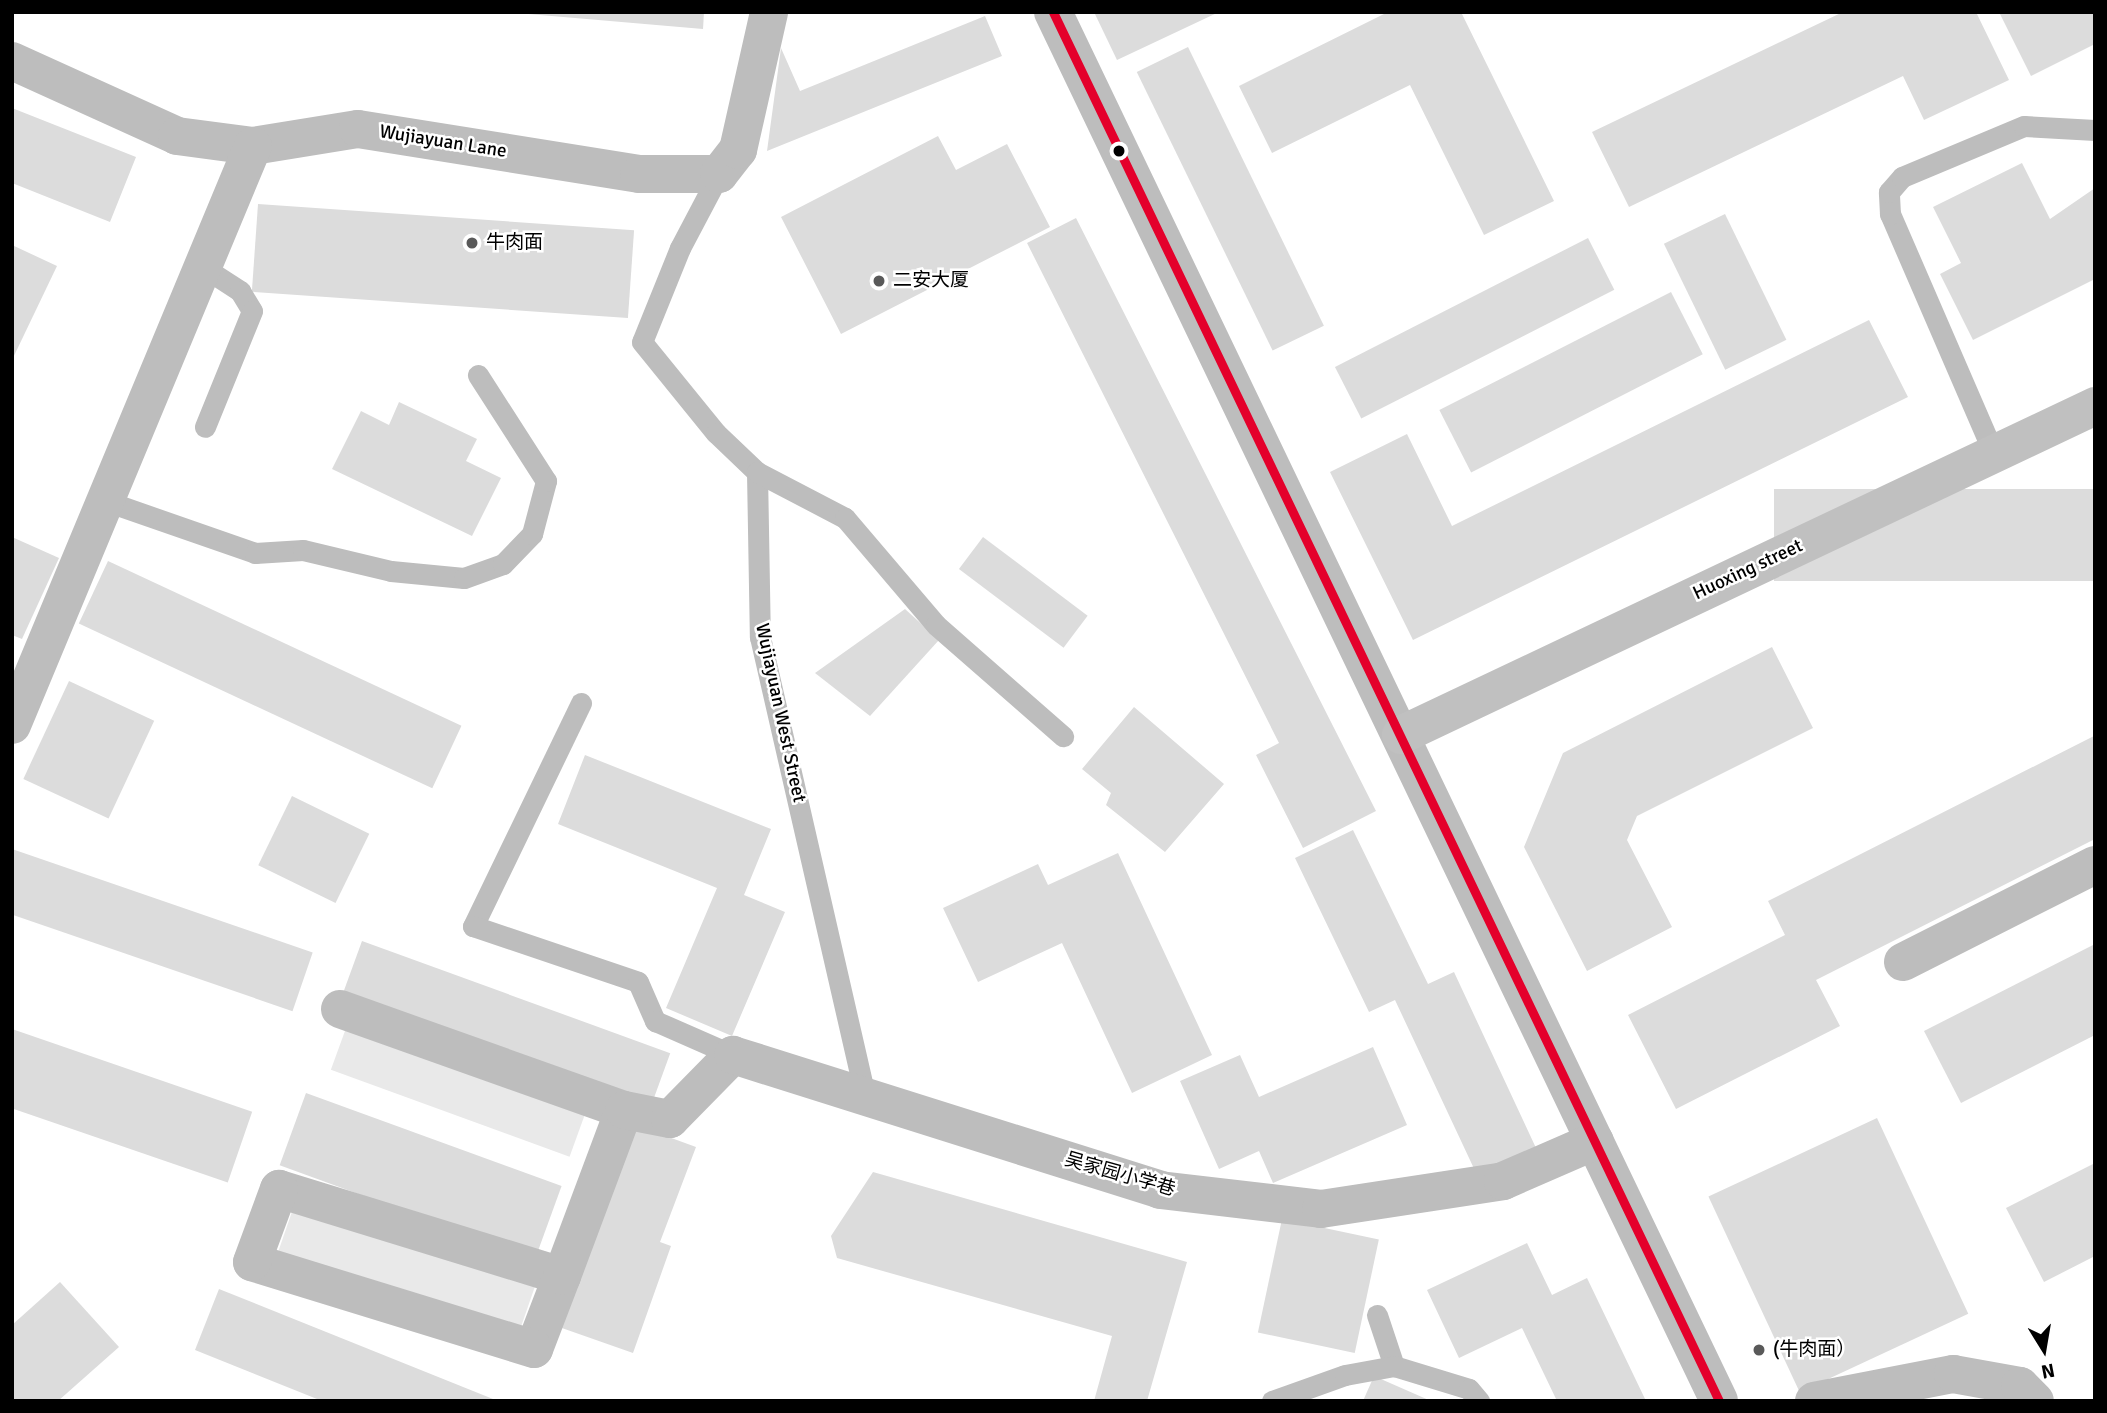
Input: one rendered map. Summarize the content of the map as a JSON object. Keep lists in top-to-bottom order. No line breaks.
{"streets":{"street":["Wujiayuan Lane","Huoxing street","吴家园小学巷"],"lane":["Wujiayuan West Street"]},"crossings":[["Wujiayuan West Street","吴家园小学巷"]],"places":["牛肉面","二安大厦","(牛肉面）"],"north":"bottom"}
